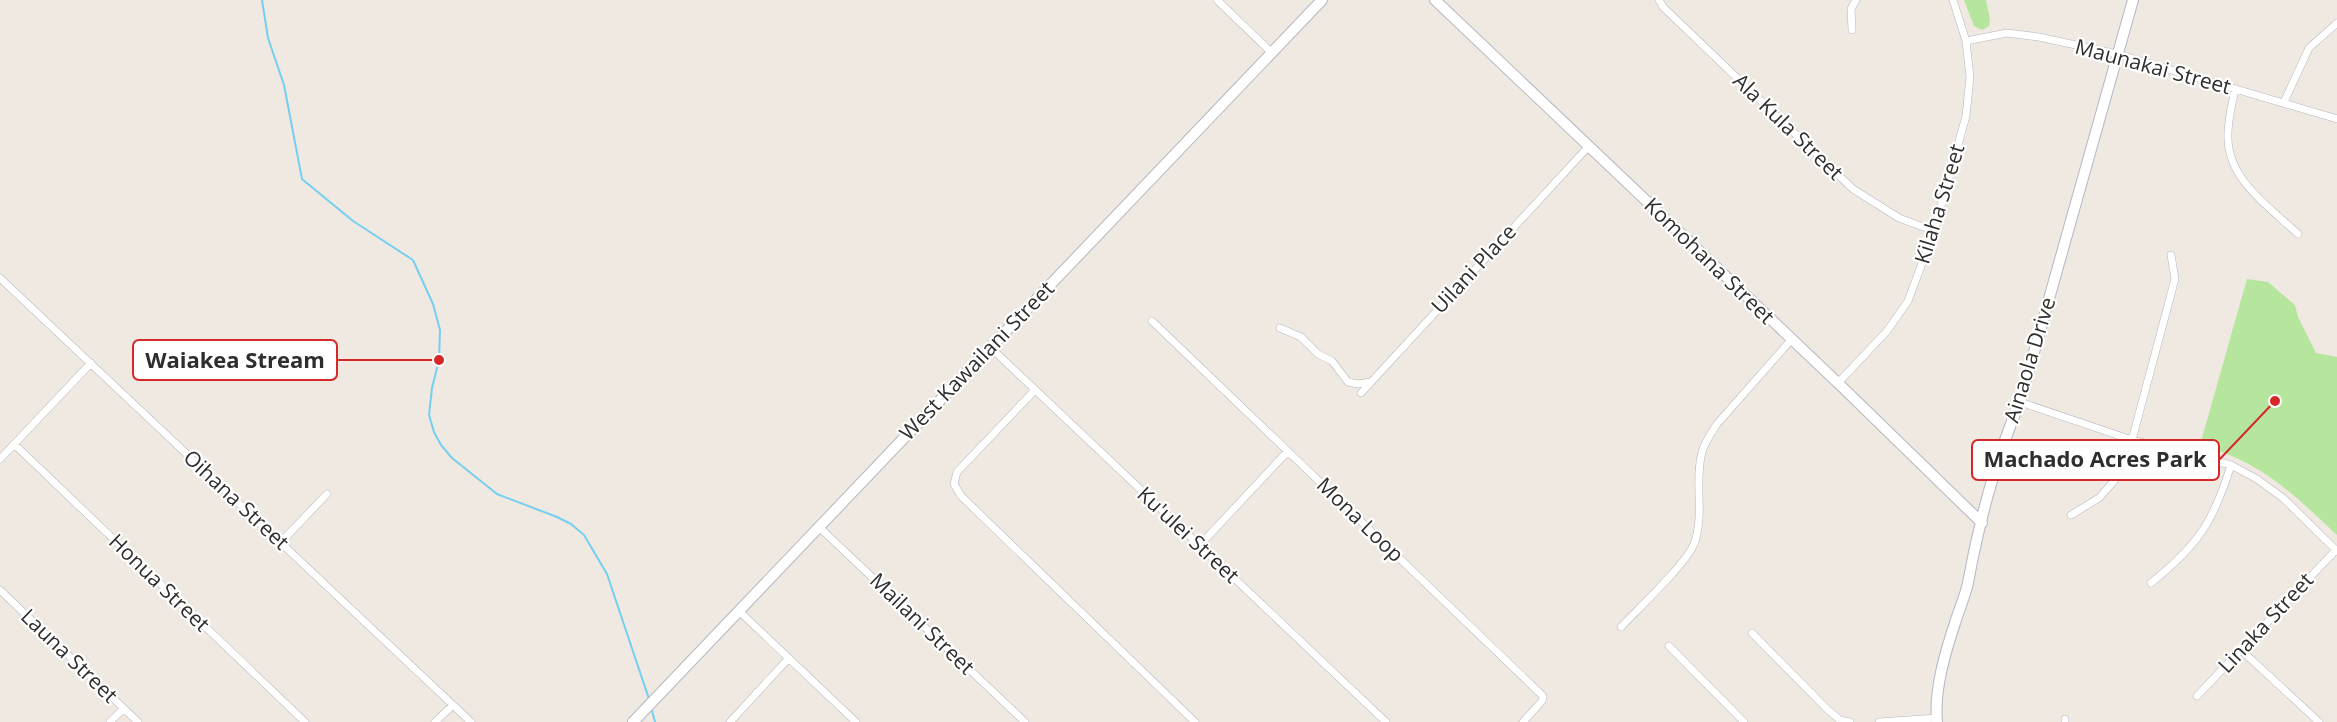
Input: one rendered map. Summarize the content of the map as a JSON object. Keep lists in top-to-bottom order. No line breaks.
{"streets":{"street":["Maunakai Street","Ala Kula Street","Kilaha Street","Komohana Street","Uilani Place","Ainaola Drive","West Kawailani Street","Oihana Street","Mona Loop","Ku'ulei Street","Honua Street","Linaka Street","Mailani Street","Launa Street"]},"crossings":[["Maunakai Street","Kilaha Street"],["Maunakai Street","Ainaola Drive"],["Ala Kula Street","Kilaha Street"],["Kilaha Street","Komohana Street"],["Komohana Street","Uilani Place"],["Komohana Street","Ainaola Drive"],["West Kawailani Street","Ku'ulei Street"],["West Kawailani Street","Mailani Street"]],"places":["Waiakea Stream","Machado Acres Park"]}
